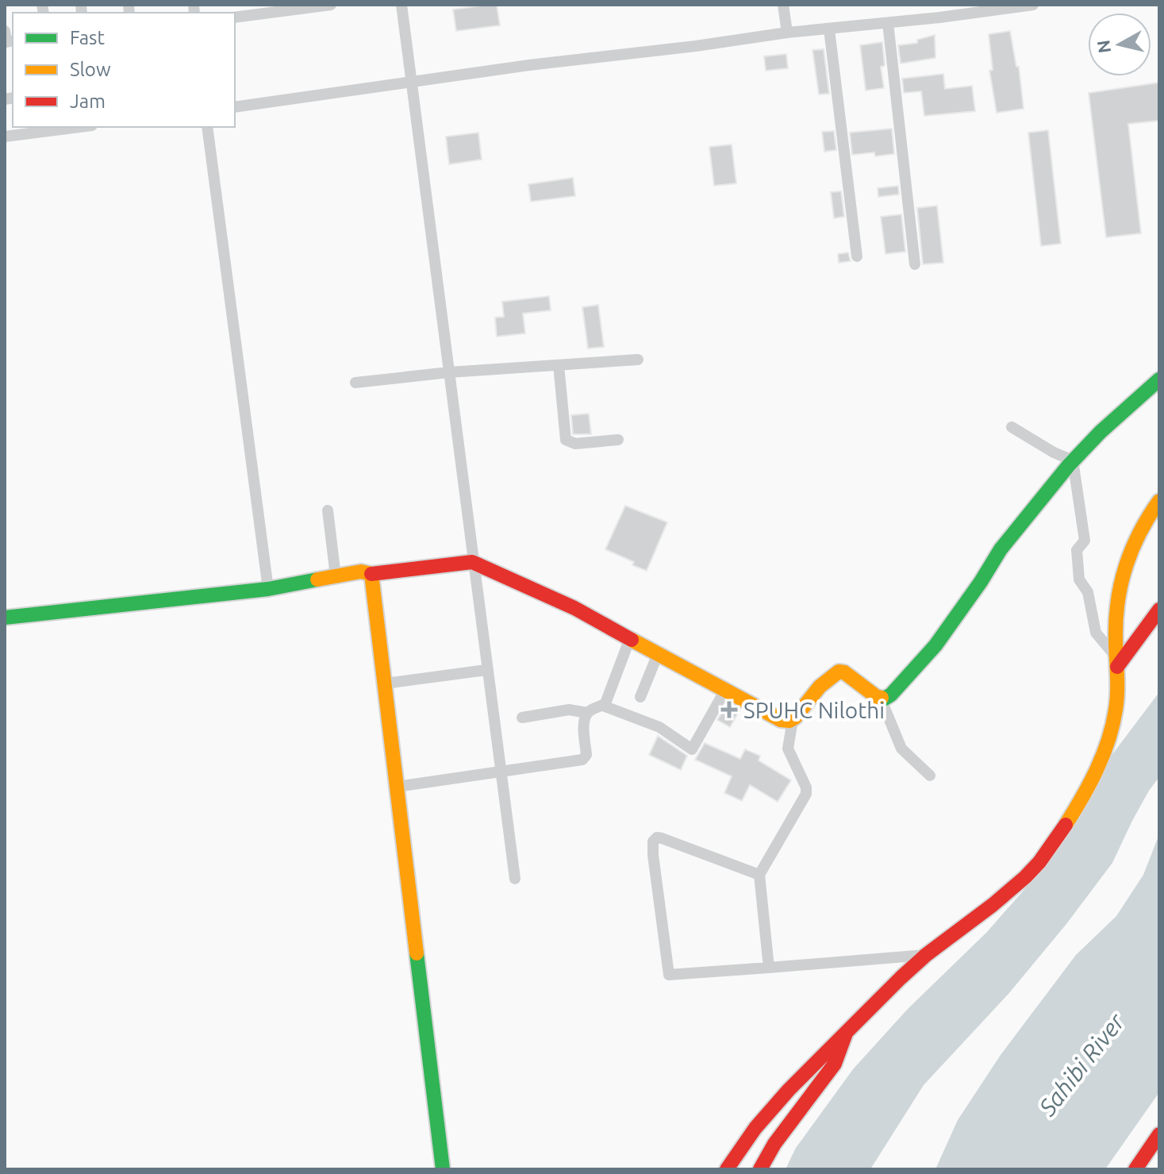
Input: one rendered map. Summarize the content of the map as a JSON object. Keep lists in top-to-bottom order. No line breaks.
{"water":["Sahibi River"],"places":{"health":["SPUHC Nilothi"]},"legend":["Fast","Slow","Jam"],"north":"left"}
